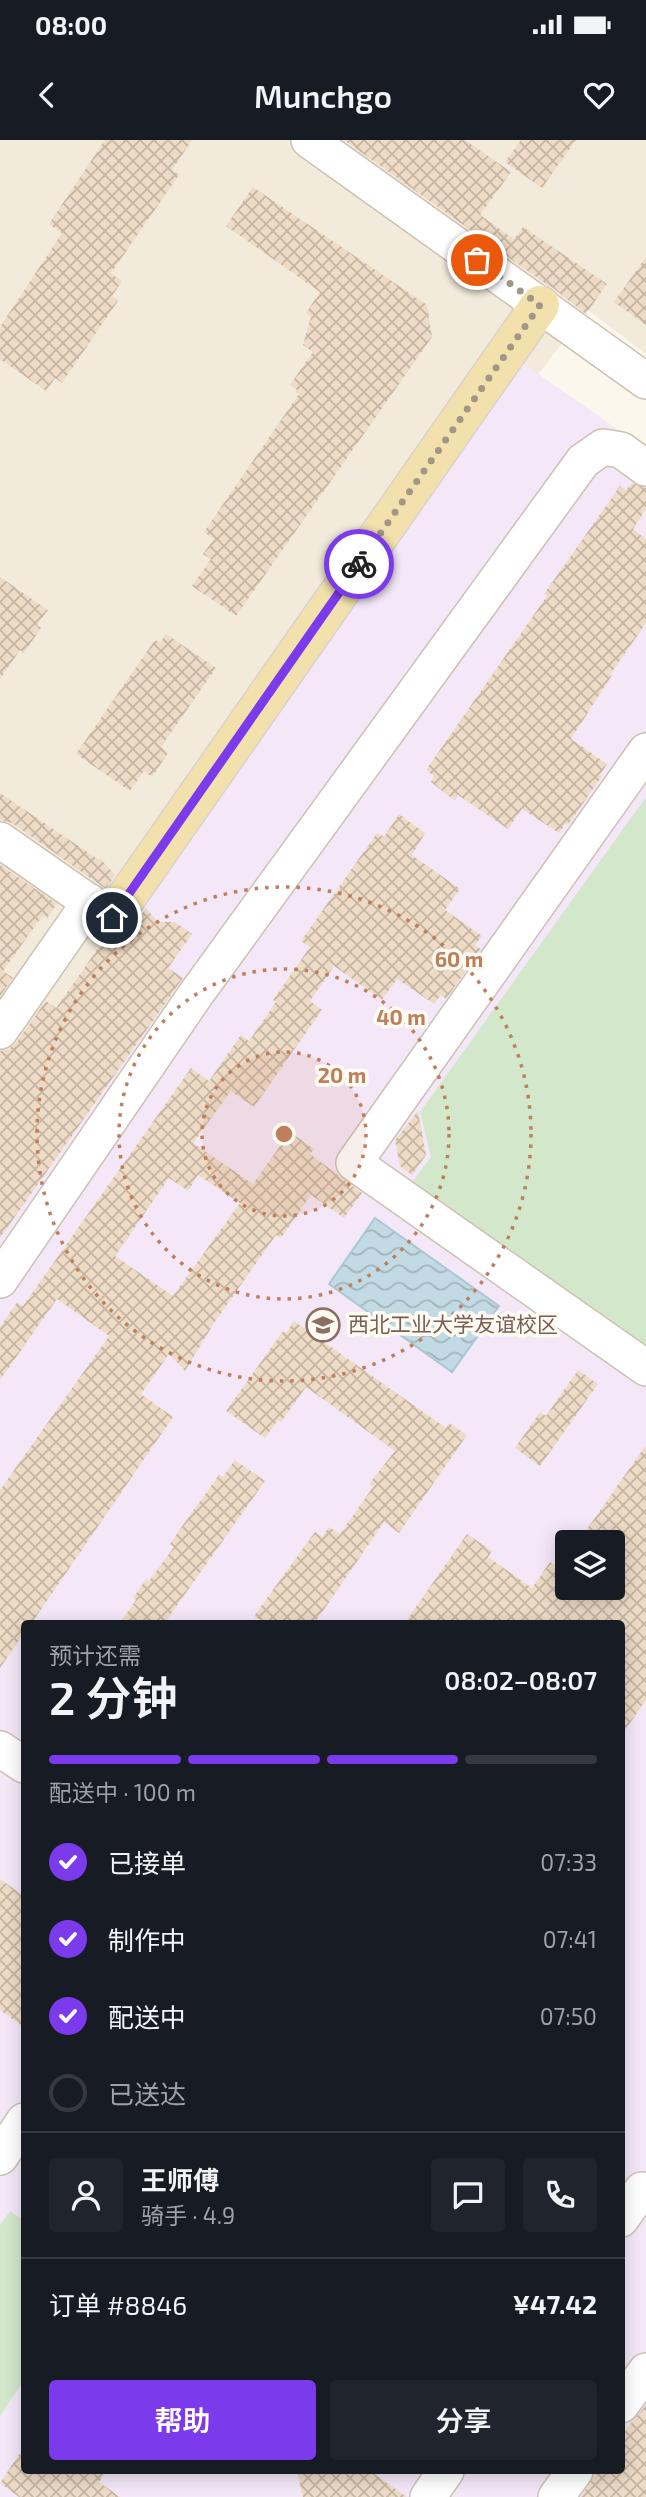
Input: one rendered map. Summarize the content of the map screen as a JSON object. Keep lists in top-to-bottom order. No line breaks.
{"places":{"school or university":["西北工业大学友谊校区"]},"page":{"status":"08:00","header":"Munchgo","heading":["2 分钟","预计还需","08:02–08:07"],"panel":["王师傅","骑手 · 4.9","订单 #8846","¥47.42"],"bar":"配送中 · 100 m","list":[["已接单","07:33"],["制作中","07:41"],["配送中","07:50"],"已送达"],"buttons":["帮助","分享"]},"rings":["60 m","40 m","20 m"]}
